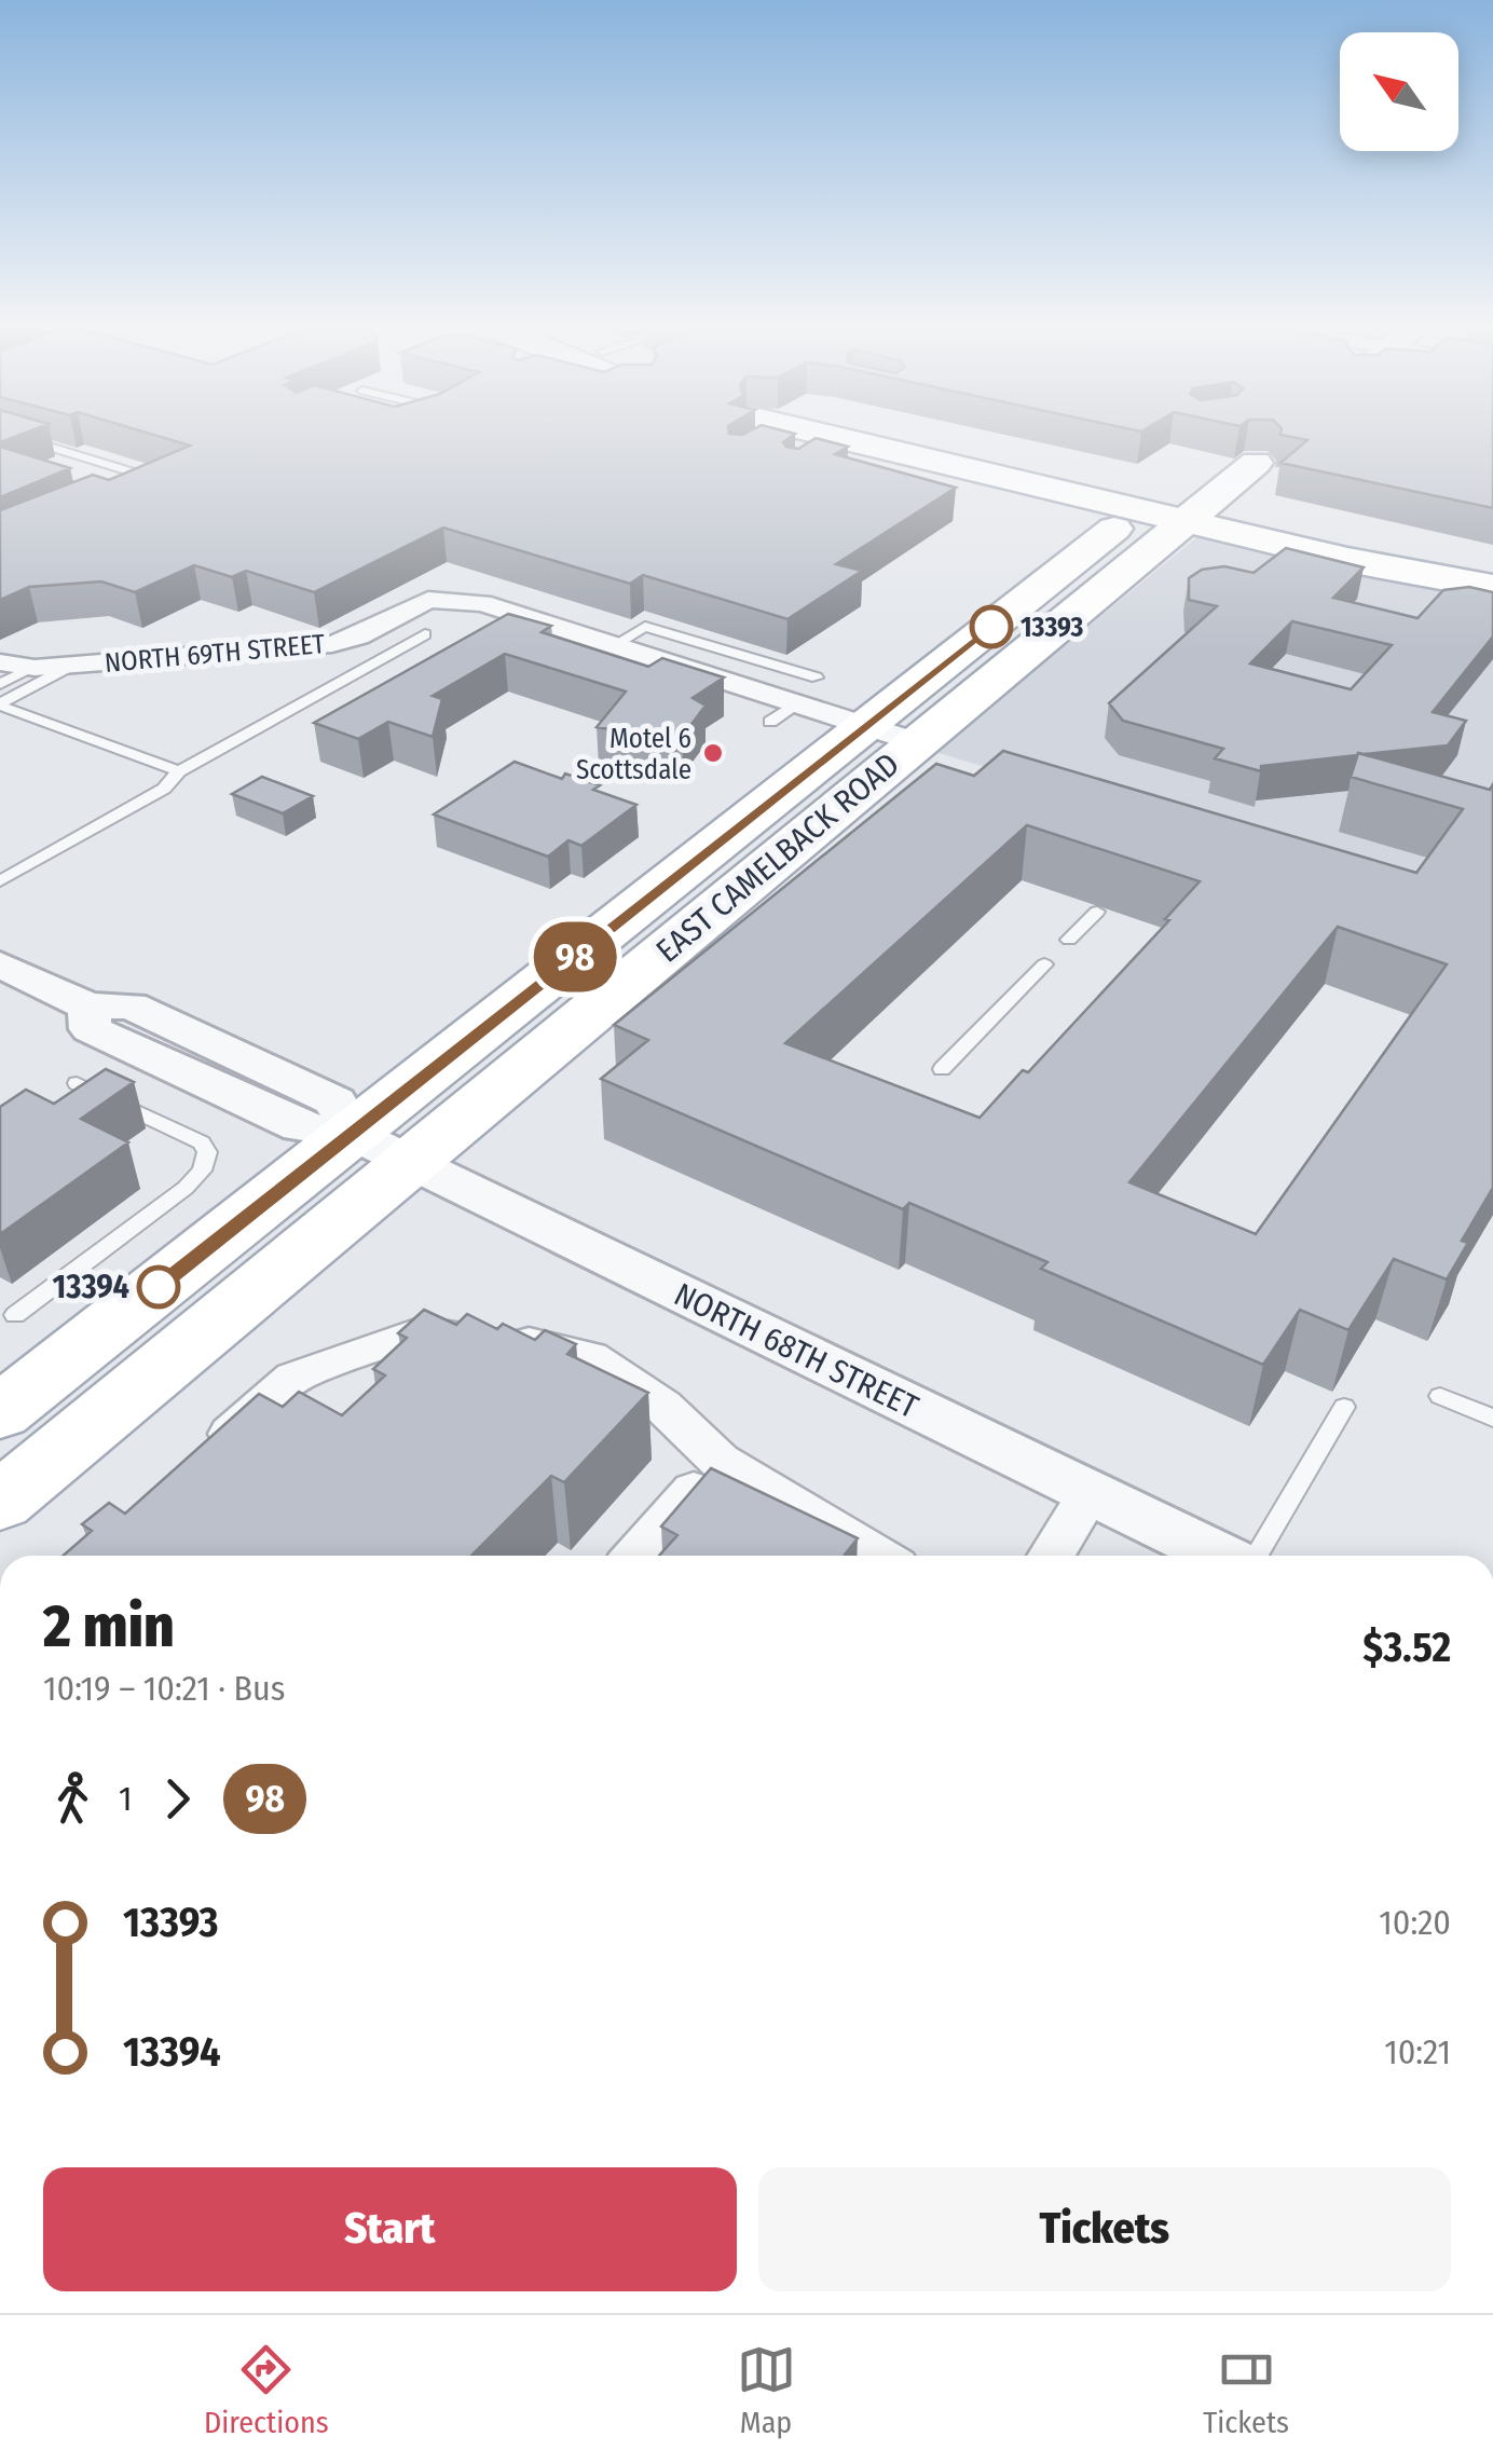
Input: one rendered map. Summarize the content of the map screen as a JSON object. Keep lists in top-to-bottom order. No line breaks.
{"streets":{"main road":["EAST CAMELBACK ROAD"],"street":["NORTH 69TH STREET","NORTH 68TH STREET"]},"crossings":[["NORTH 69TH STREET","EAST CAMELBACK ROAD"],["EAST CAMELBACK ROAD","NORTH 68TH STREET"]],"places":["13393","Motel 6 Scottsdale","13394"],"lines":["bus line 98"],"north":"top left","page":{"on_map":"98","heading":["2 min","10:19 – 10:21 · Bus","$3.52"],"legs":["1","98"],"list":[{"name":"13393","value":"10:20"},{"name":"13394","value":"10:21"}],"buttons":["Start","Tickets"],"tabs":["Directions","Map","Tickets"]}}
